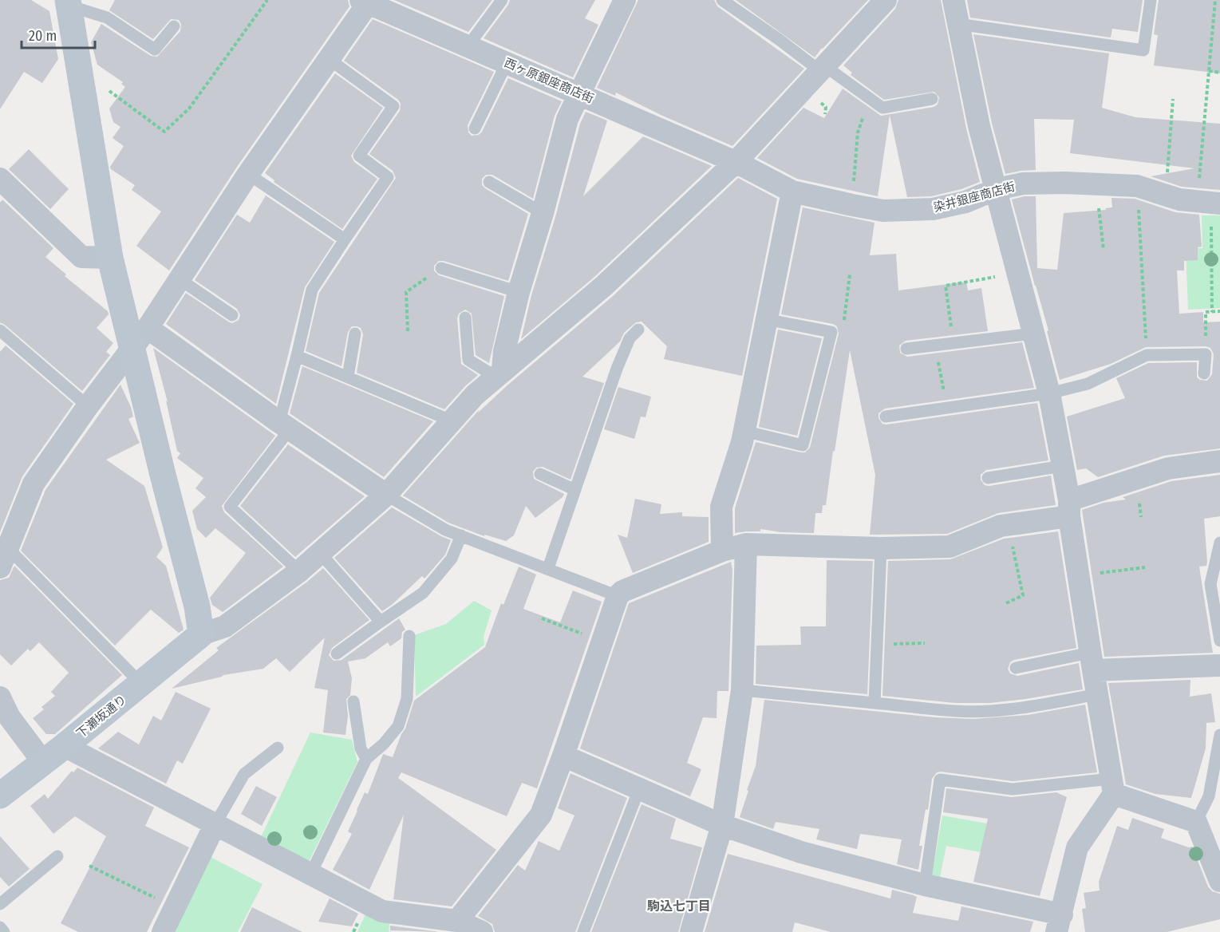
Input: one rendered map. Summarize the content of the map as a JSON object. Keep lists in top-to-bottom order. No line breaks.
{"streets":{"street":["西ヶ原銀座商店街","染井銀座商店街","下瀬坂通り"]},"crossings":[["西ヶ原銀座商店街","染井銀座商店街"]],"districts":["駒込七丁目"],"scale_bar":"20 m"}
